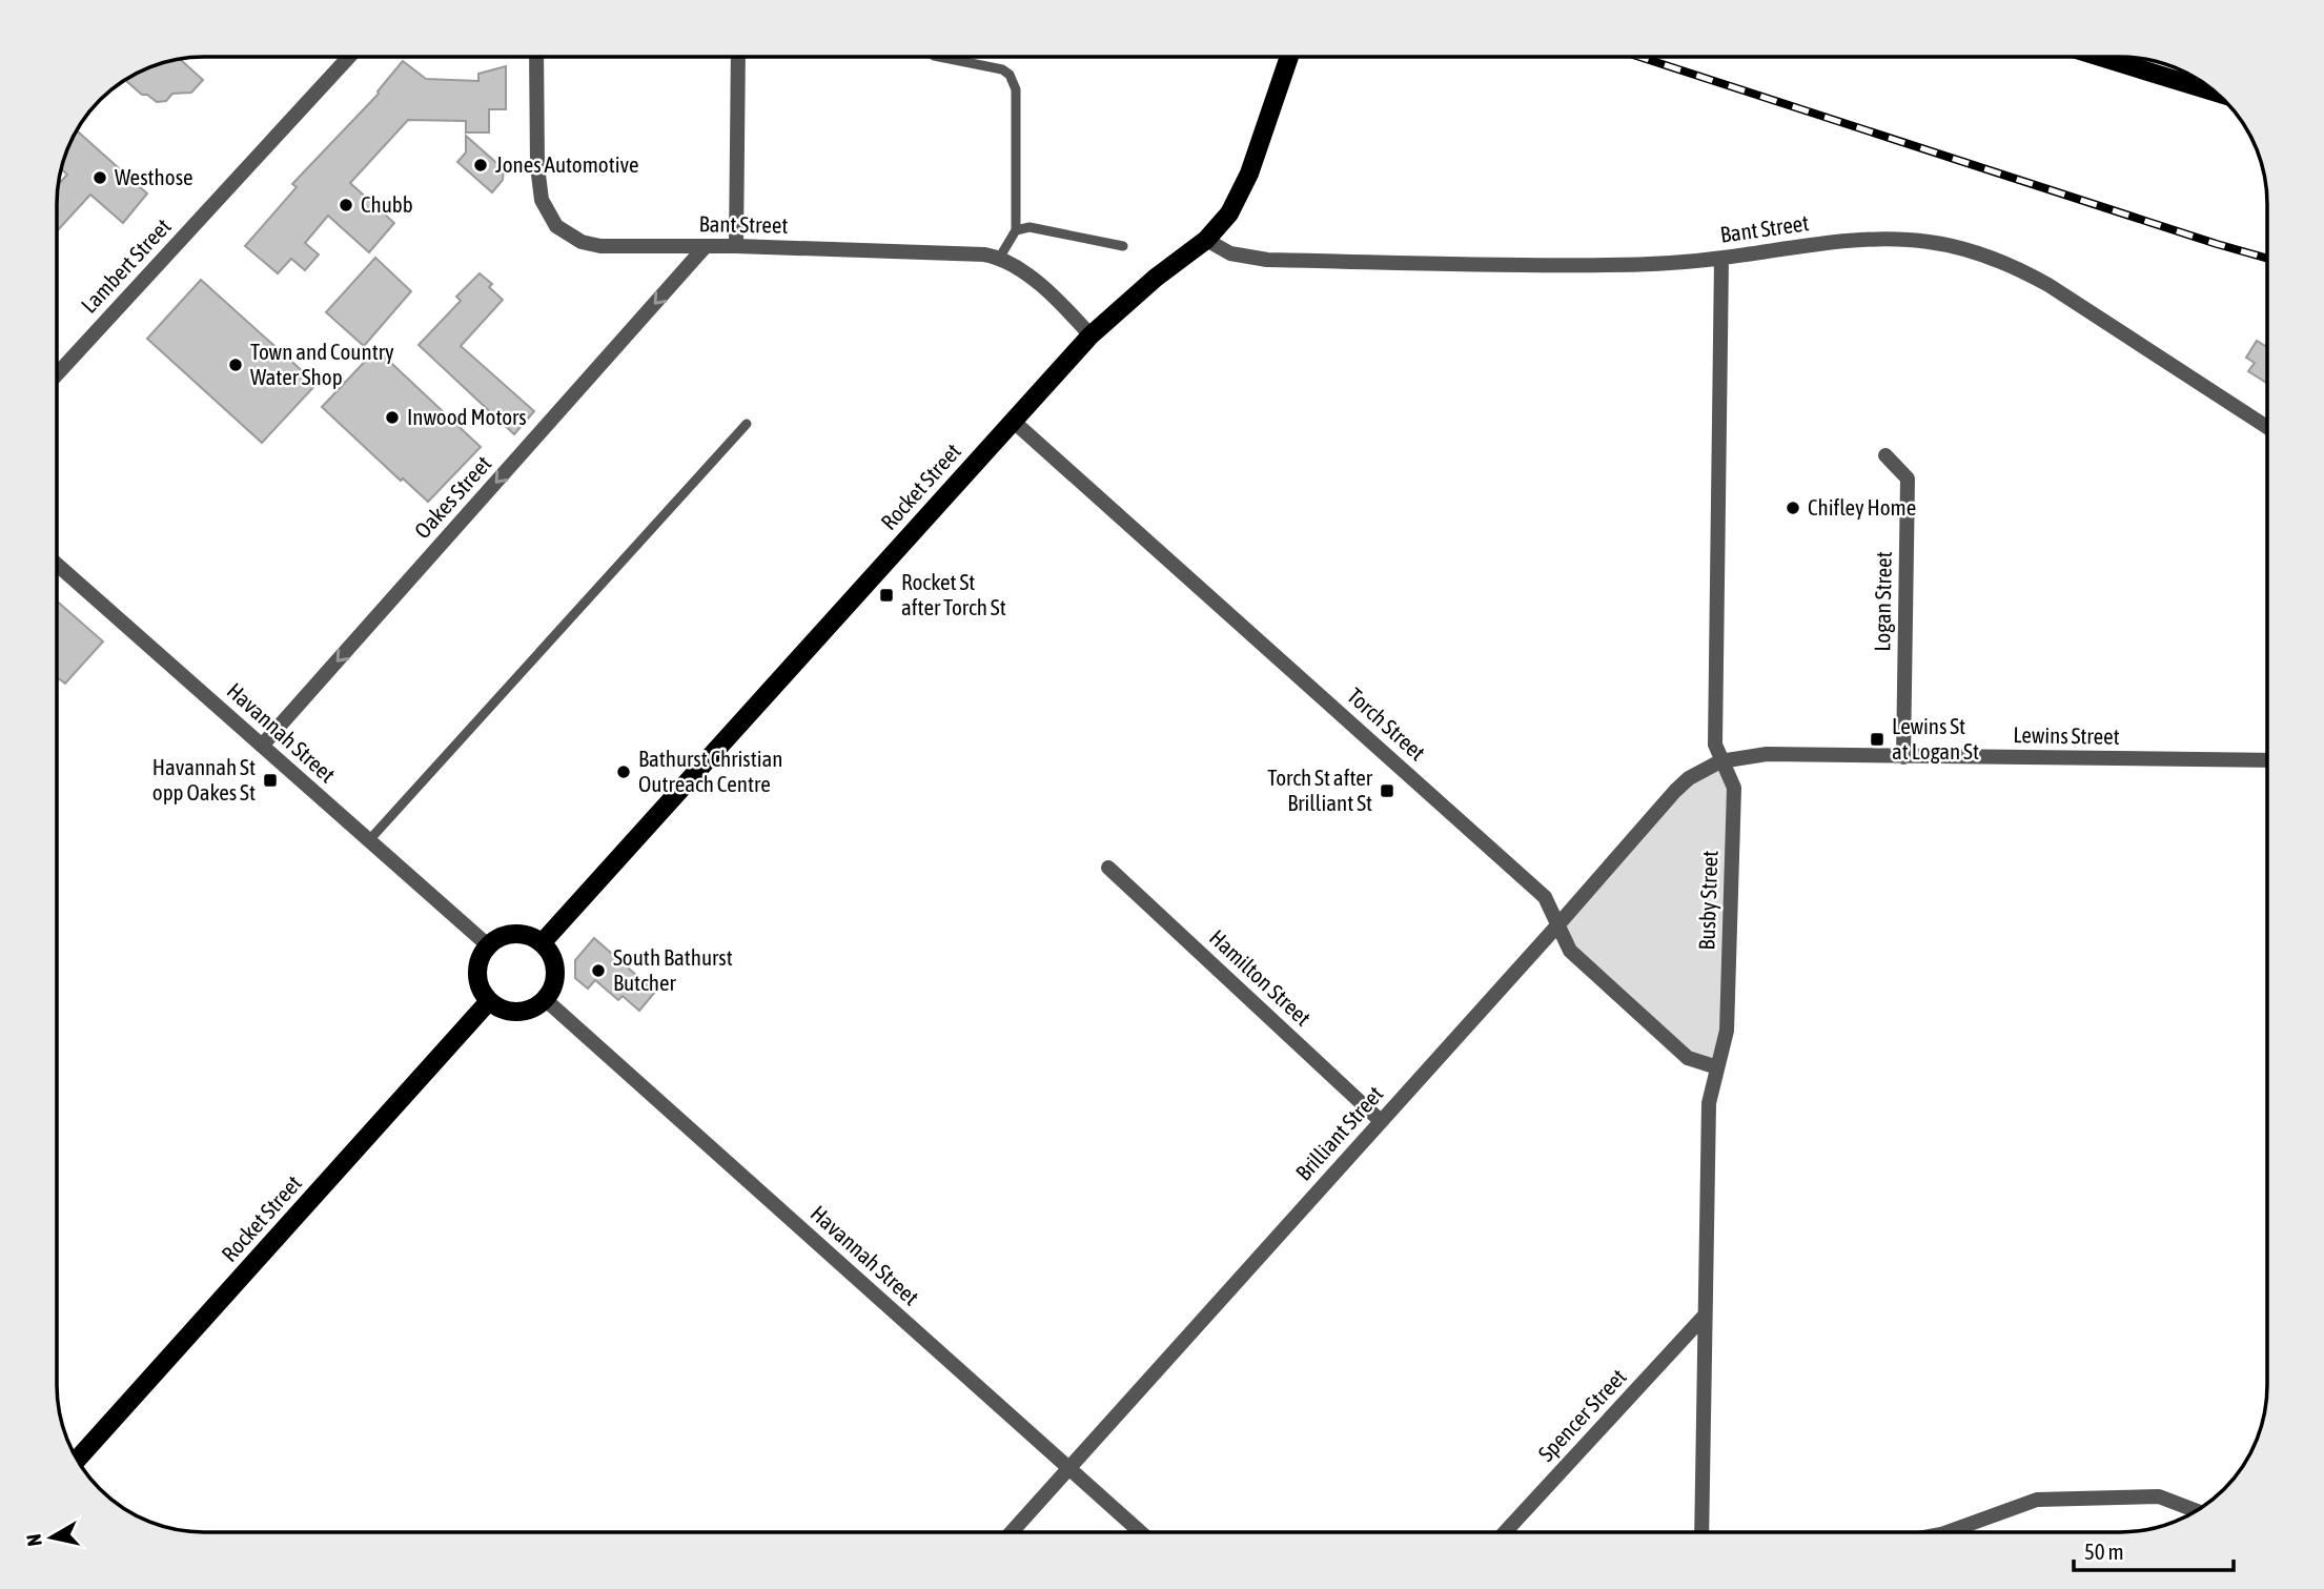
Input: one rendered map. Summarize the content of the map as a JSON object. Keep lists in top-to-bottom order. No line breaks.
{"streets":{"main road":["Rocket Street"],"street":["Bant Street","Lambert Street","Oakes Street","Logan Street","Torch Street","Havannah Street","Lewins Street","Busby Street","Hamilton Street","Brilliant Street","Spencer Street"]},"crossings":[["Bant Street","Rocket Street"],["Bant Street","Oakes Street"],["Bant Street","Busby Street"],["Rocket Street","Torch Street"],["Rocket Street","Havannah Street"],["Oakes Street","Havannah Street"],["Logan Street","Lewins Street"],["Torch Street","Busby Street"],["Torch Street","Brilliant Street"],["Havannah Street","Brilliant Street"],["Lewins Street","Busby Street"],["Lewins Street","Brilliant Street"],["Busby Street","Brilliant Street"],["Busby Street","Spencer Street"],["Hamilton Street","Brilliant Street"]],"one_way":["Oakes Street"],"places":{"other":["Jones Automotive","Westhose","Chubb","Town and Country Water Shop","Inwood Motors","Chifley Home","Bathurst Christian Outreach Centre","South Bathurst Butcher"],"transit":["Rocket St after Torch St","Lewins St at Logan St","Havannah St opp Oakes St","Torch St after Brilliant St"]},"scale_bar":"50 m","north":"left"}
